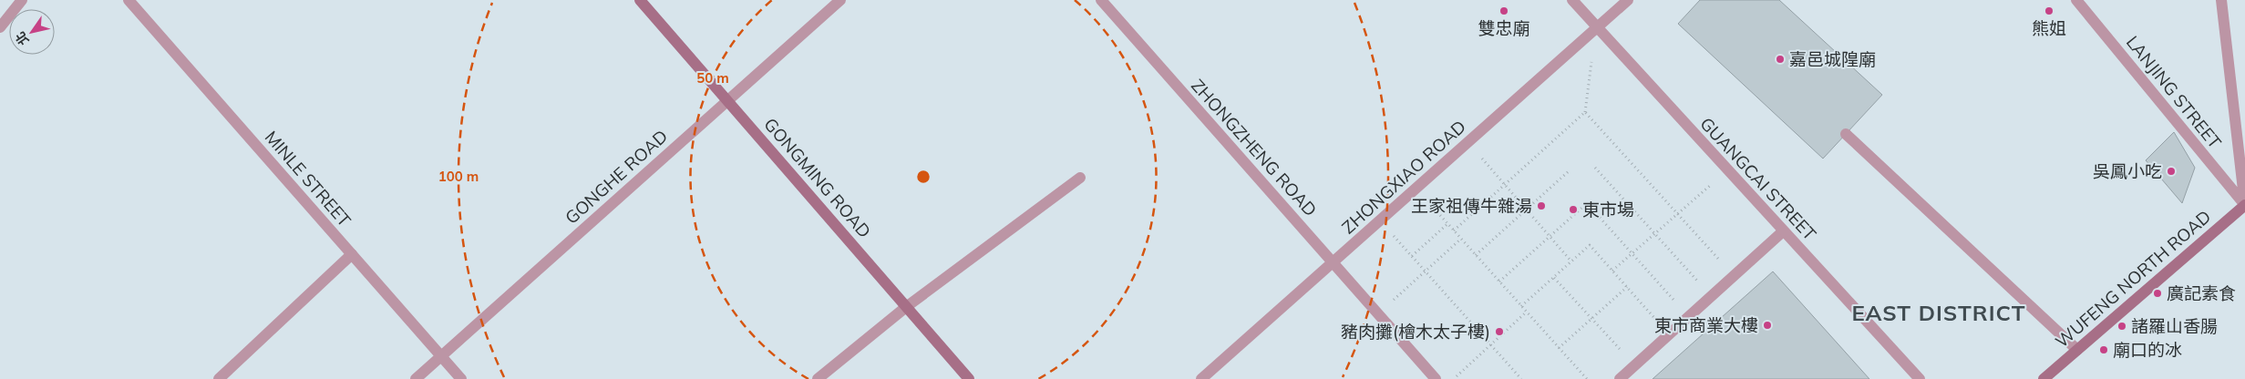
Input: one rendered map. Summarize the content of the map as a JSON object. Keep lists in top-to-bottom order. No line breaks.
{"streets":{"street":["LANJING STREET","ZHONGZHENG ROAD","GONGHE ROAD","ZHONGXIAO ROAD","GONGMING ROAD","MINLE STREET","GUANGCAI STREET","WUFENG NORTH ROAD"]},"crossings":[["LANJING STREET","WUFENG NORTH ROAD"],["ZHONGZHENG ROAD","ZHONGXIAO ROAD"],["GONGHE ROAD","GONGMING ROAD"],["GONGHE ROAD","MINLE STREET"],["ZHONGXIAO ROAD","GUANGCAI STREET"]],"districts":["EAST DISTRICT"],"places":["雙忠廟","熊姐","嘉邑城隍廟","吳鳳小吃","王家祖傳牛雜湯","東市場","廣記素食","東市商業大樓","諸羅山香腸","豬肉攤(檜木太子樓)","廟口的冰"],"north":"bottom left","rings":["50 m","100 m"]}
